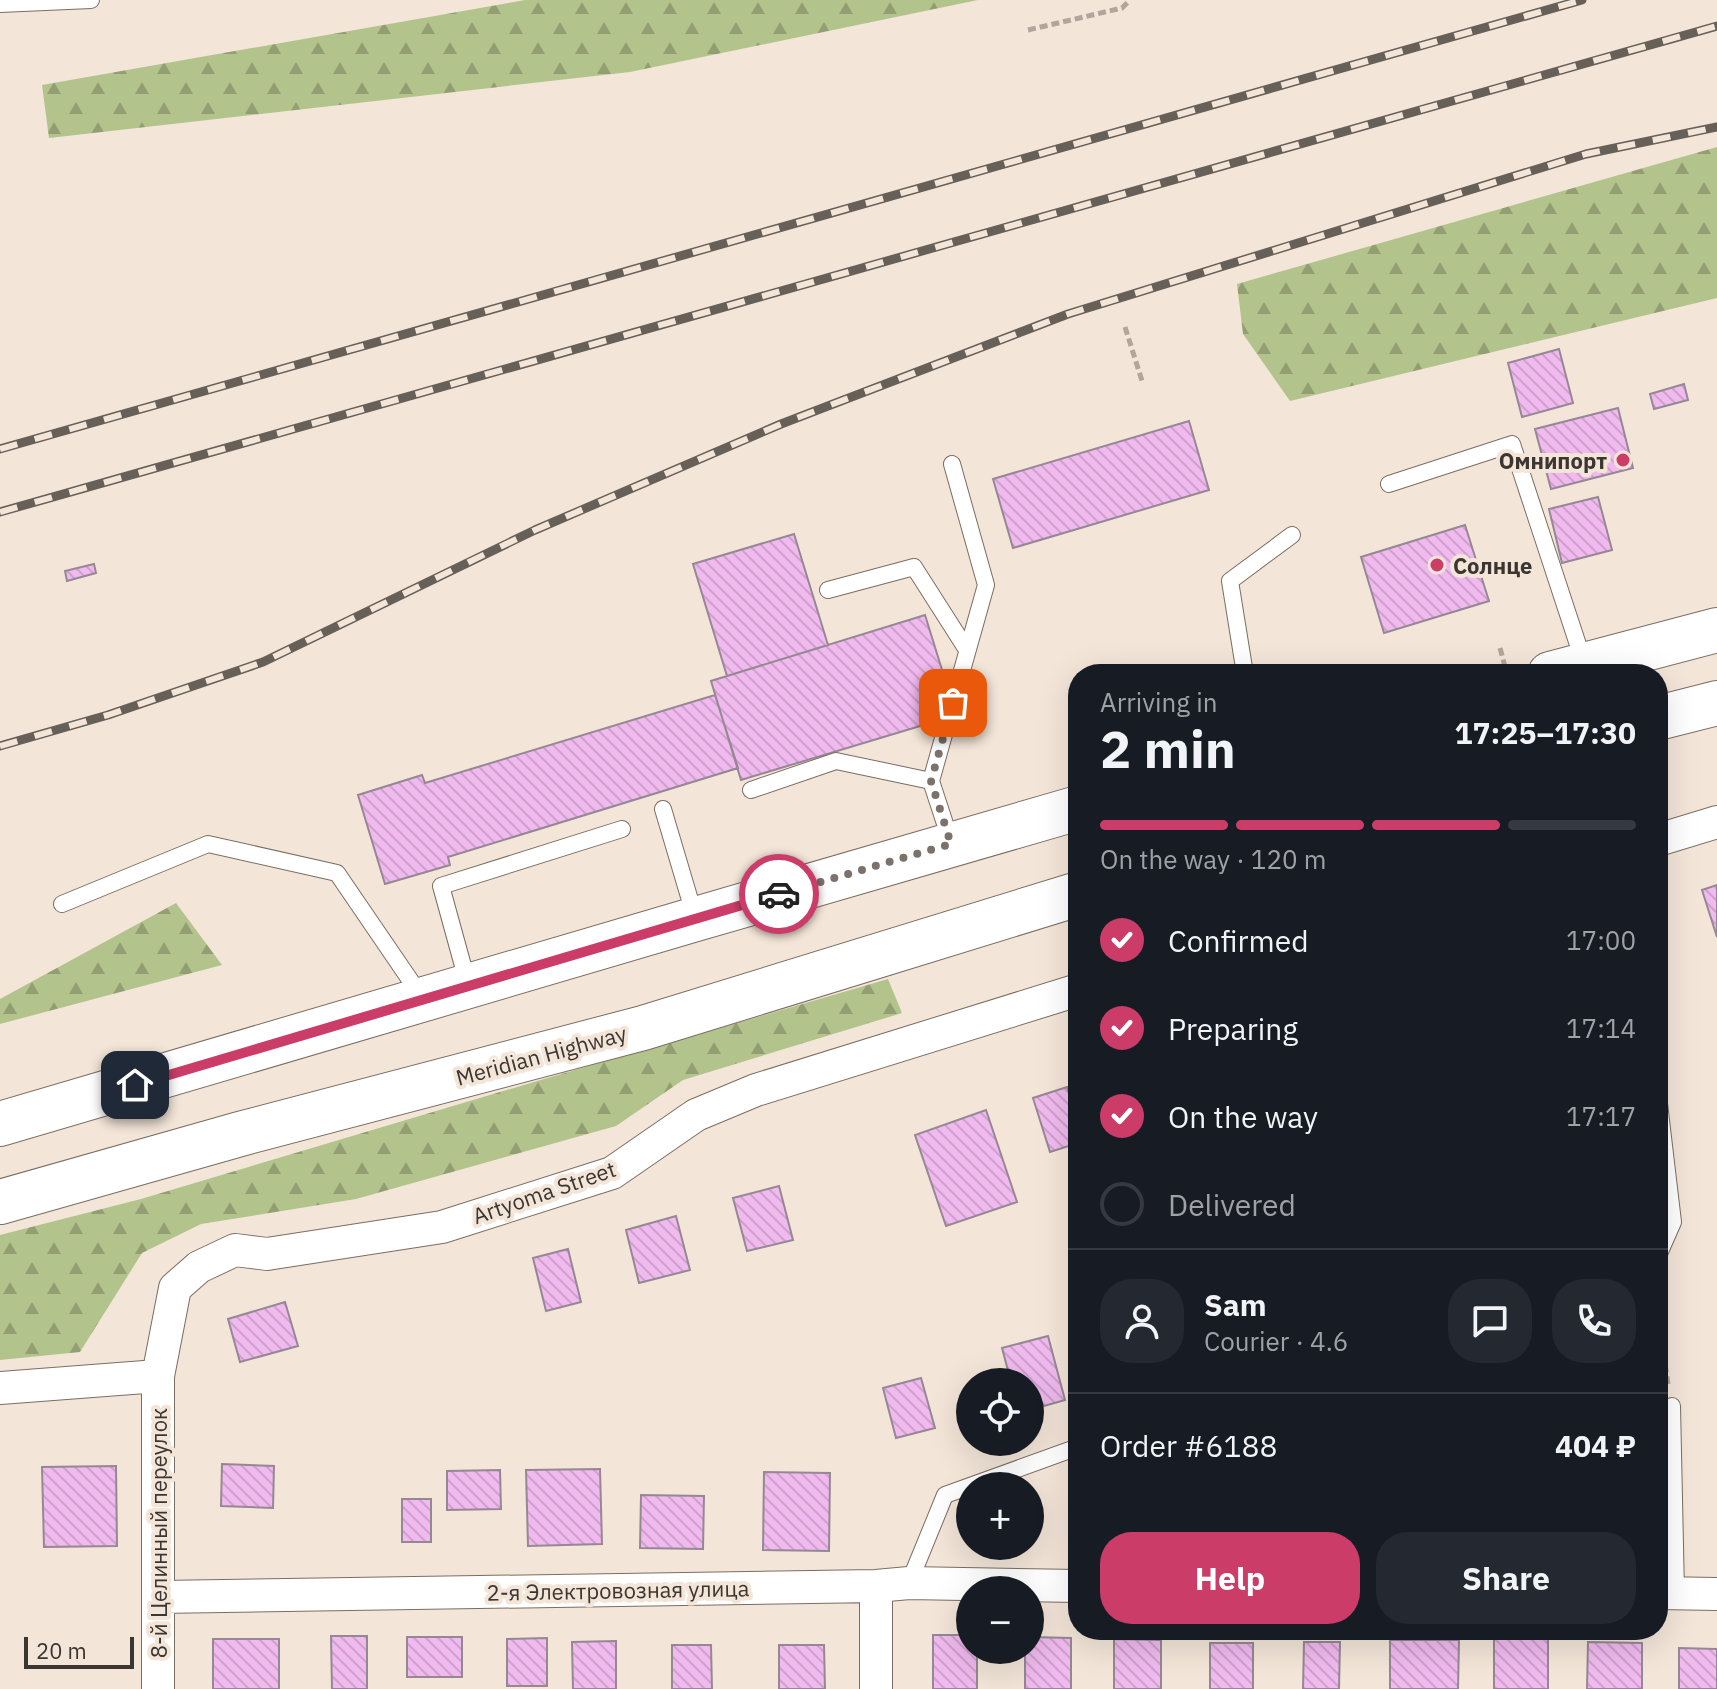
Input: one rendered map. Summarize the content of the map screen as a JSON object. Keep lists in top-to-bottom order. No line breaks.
{"streets":{"main road":["Meridian Highway"],"street":["Artyoma Street","8-й Целинный переулок","2-я Электровозная улица"]},"crossings":[["Artyoma Street","8-й Целинный переулок"],["8-й Целинный переулок","2-я Электровозная улица"]],"places":["Омнипорт","Солнце"],"scale_bar":"20 m","page":{"heading":["2 min","Arriving in","17:25–17:30"],"panel":["Sam","Courier · 4.6","Order #6188","404 ₽"],"bar":"On the way · 120 m","list":[["Confirmed","17:00"],["Preparing","17:14"],["On the way","17:17"],"Delivered"],"map_buttons":["+","−"],"buttons":["Help","Share"],"scale":"20 m"}}
